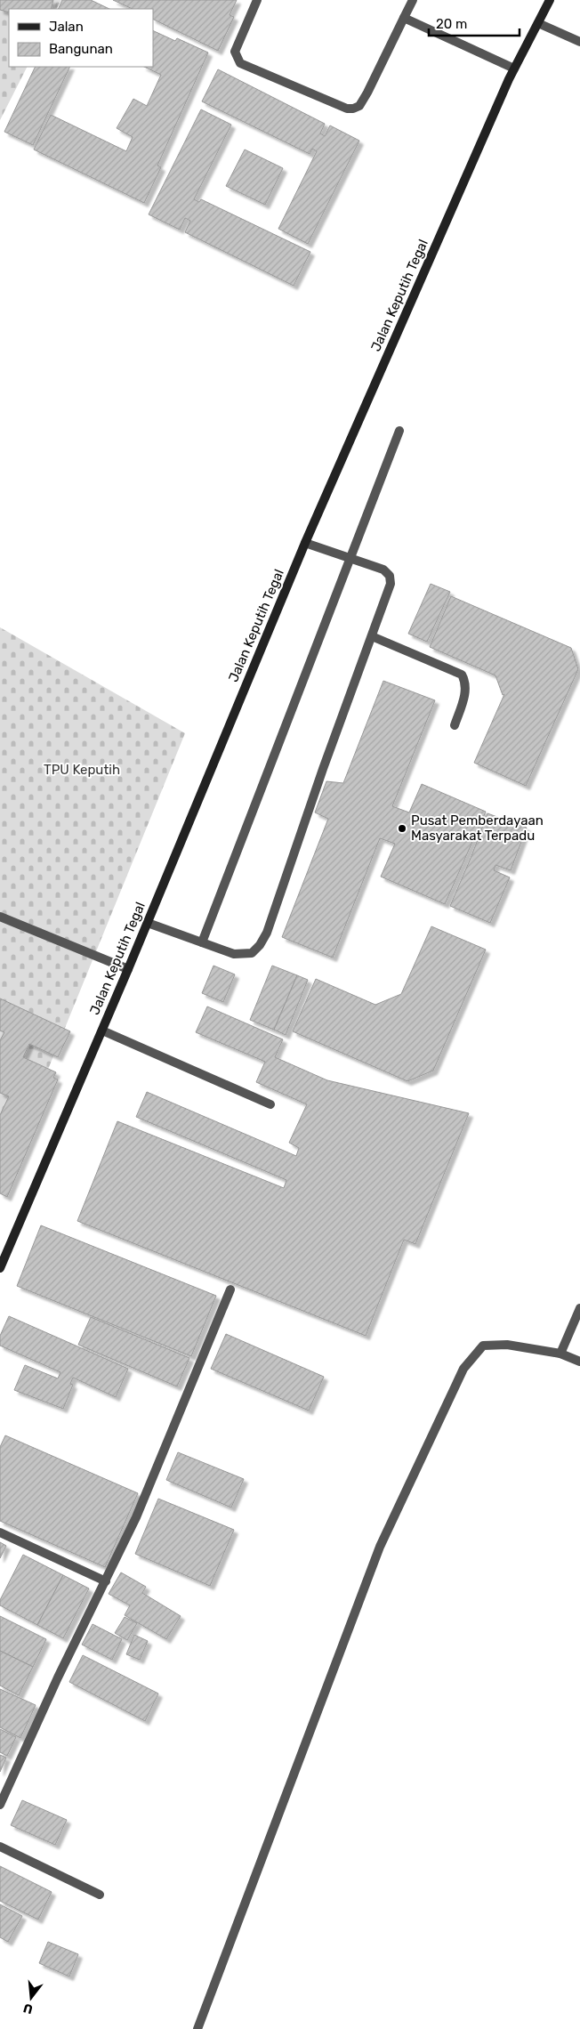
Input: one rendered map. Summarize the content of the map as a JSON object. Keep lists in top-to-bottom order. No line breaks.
{"streets":{"main road":["Jalan Keputih Tegal"]},"parks":["TPU Keputih"],"places":["Pusat Pemberdayaan Masyarakat Terpadu"],"legend":["Jalan","Bangunan"],"scale_bar":"20 m","north":"bottom"}
